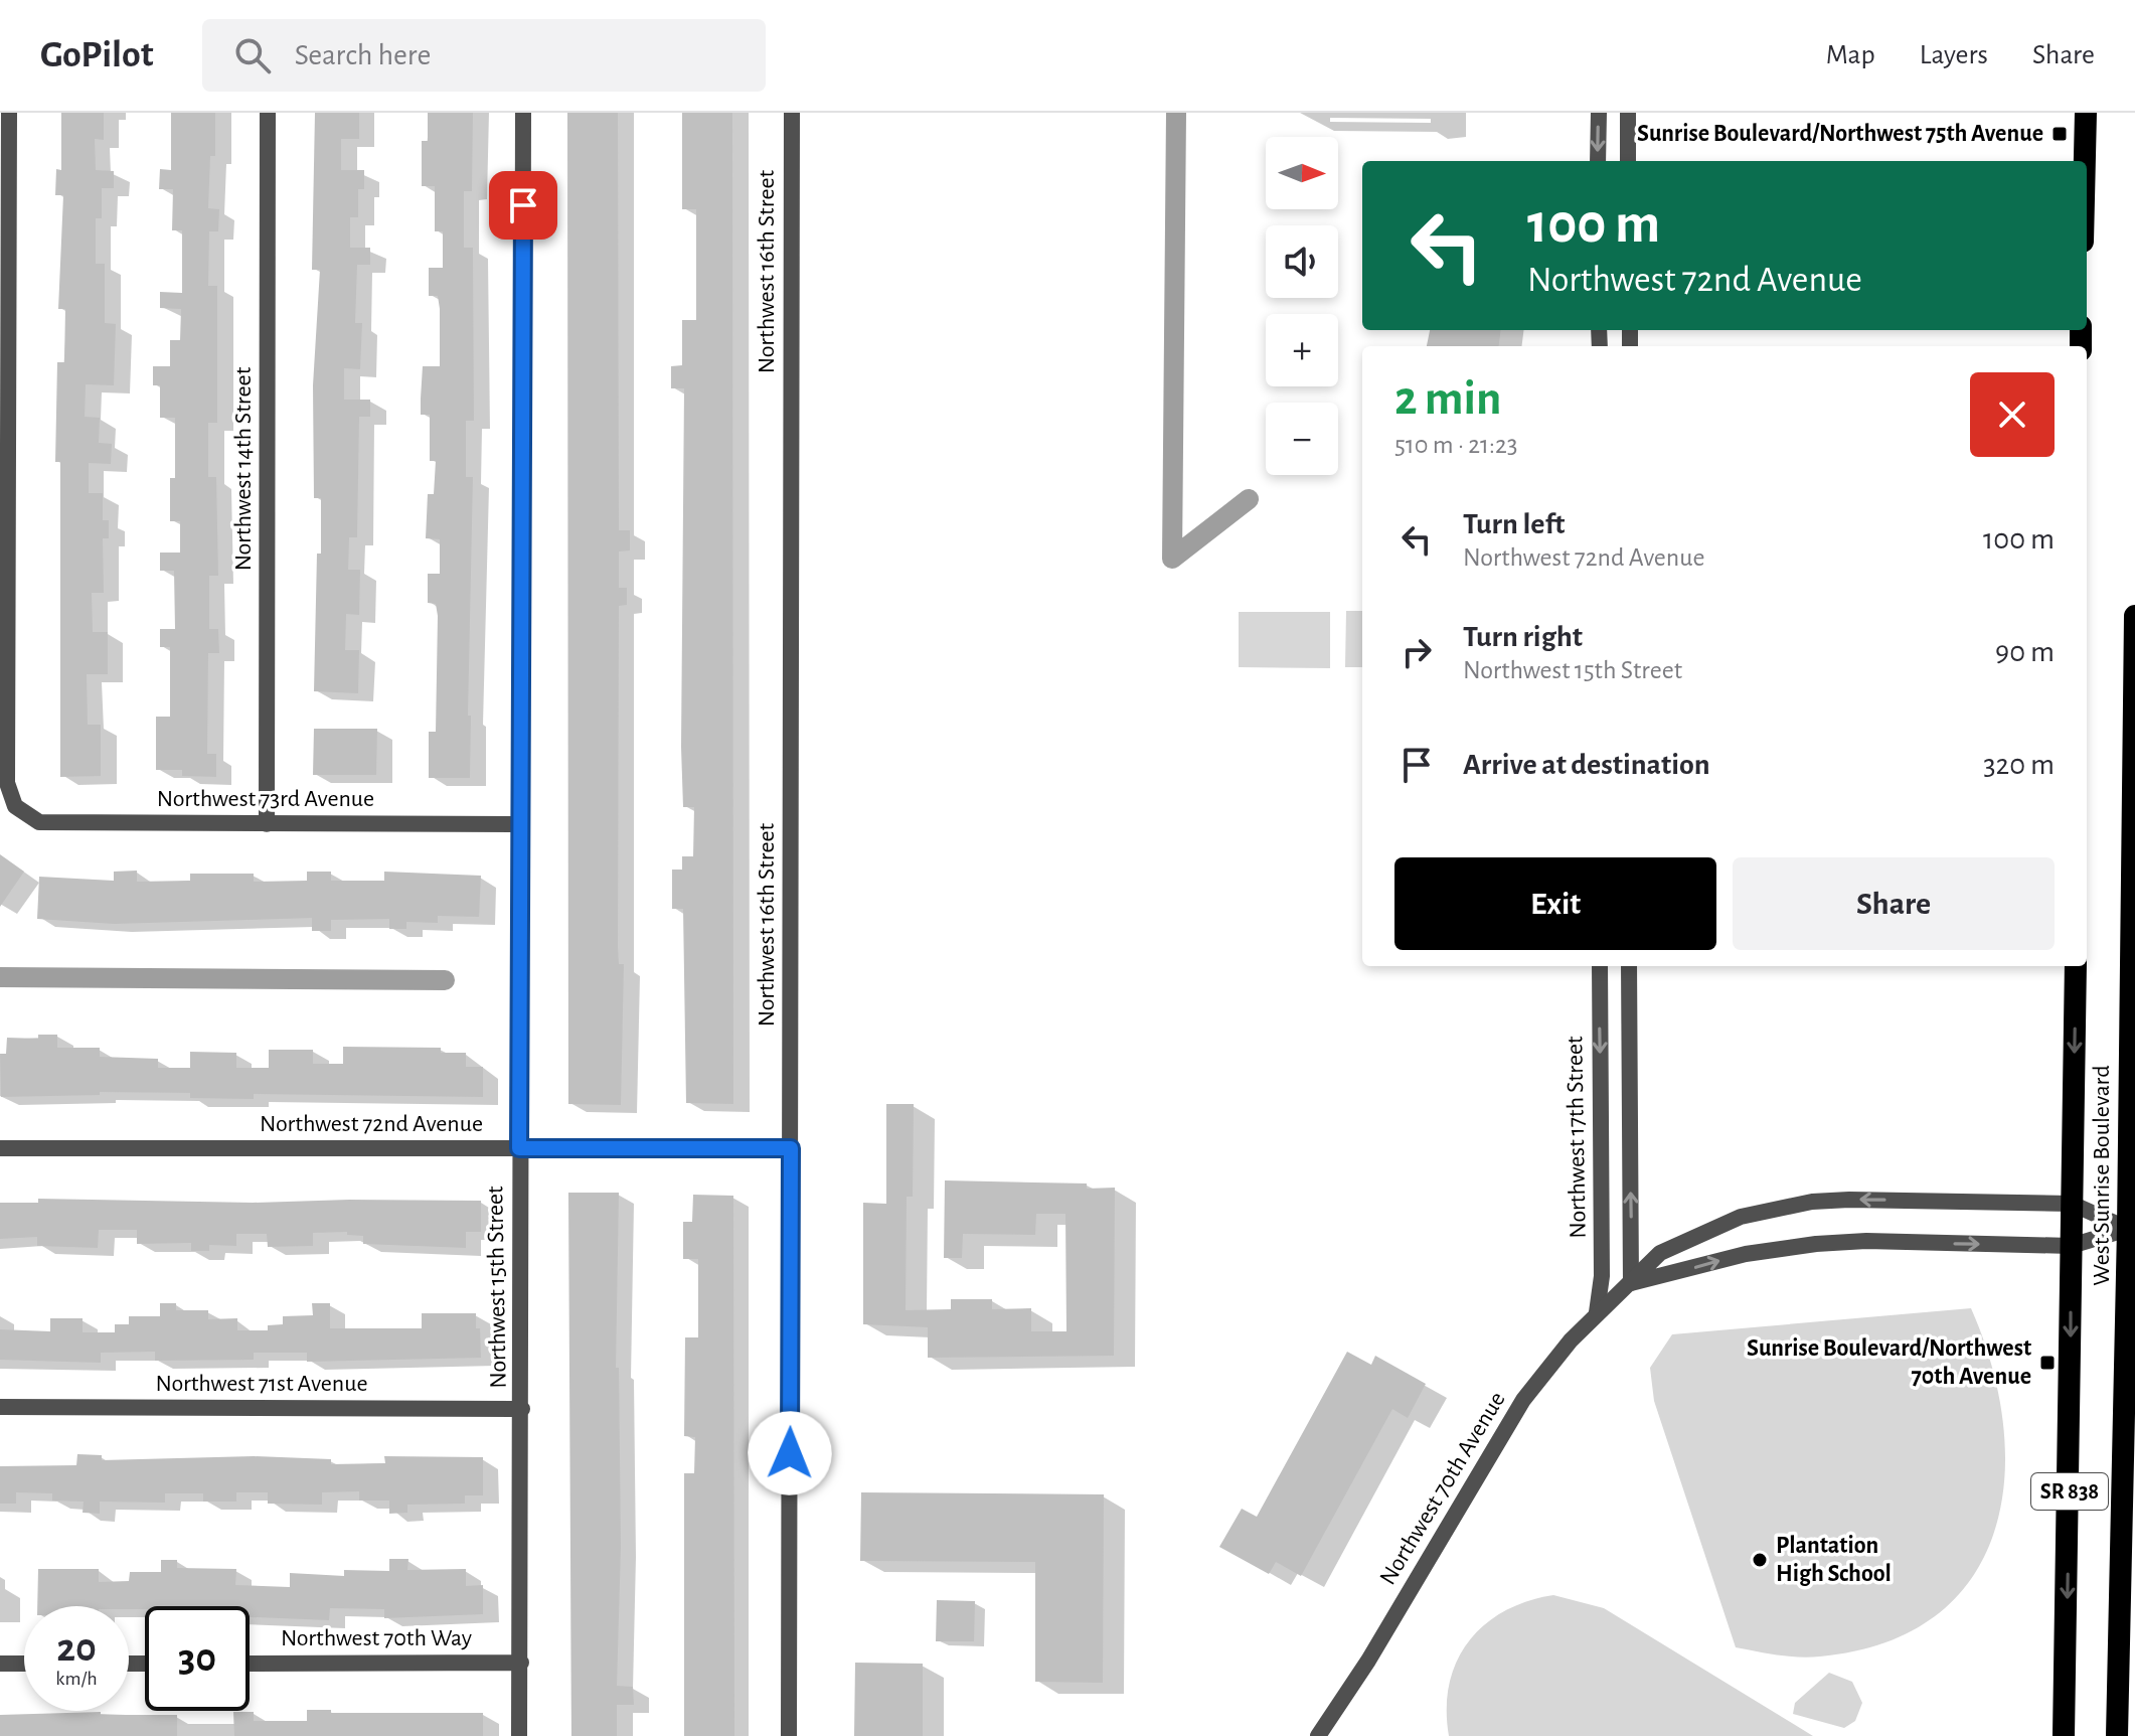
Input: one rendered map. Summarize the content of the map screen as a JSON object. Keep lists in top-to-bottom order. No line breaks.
{"streets":{"highway":["West Sunrise Boulevard","SR 838"],"street":["Northwest 16th Street","Northwest 14th Street","Northwest 73rd Avenue","Northwest 72nd Avenue","Northwest 17th Street","Northwest 15th Street","Northwest 71st Avenue","Northwest 70th Avenue","Northwest 70th Way"]},"crossings":[["Northwest 16th Street","Northwest 72nd Avenue"],["Northwest 14th Street","Northwest 73rd Avenue"],["Northwest 73rd Avenue","Northwest 15th Street"],["Northwest 72nd Avenue","Northwest 15th Street"],["Northwest 17th Street","Northwest 70th Avenue"],["West Sunrise Boulevard","Northwest 70th Avenue"],["Northwest 15th Street","Northwest 71st Avenue"],["Northwest 15th Street","Northwest 70th Way"]],"places":{"transit":["Sunrise Boulevard/Northwest 75th Avenue","Sunrise Boulevard/Northwest 70th Avenue"],"other":["Plantation High School"]},"north":"right","page":{"header":"GoPilot","search":"Search here","nav":["Map","Layers","Share"],"map_buttons":["+","−"],"turn":["100 m","Northwest 72nd Avenue"],"heading":["2 min","510 m · 21:23"],"list":[{"name":"Turn left","note":"Northwest 72nd Avenue","value":"100 m"},{"name":"Turn right","note":"Northwest 15th Street","value":"90 m"},{"name":"Arrive at destination","value":"320 m"}],"buttons":["Exit","Share"],"speed":"20 km/h","limit":"30"}}
